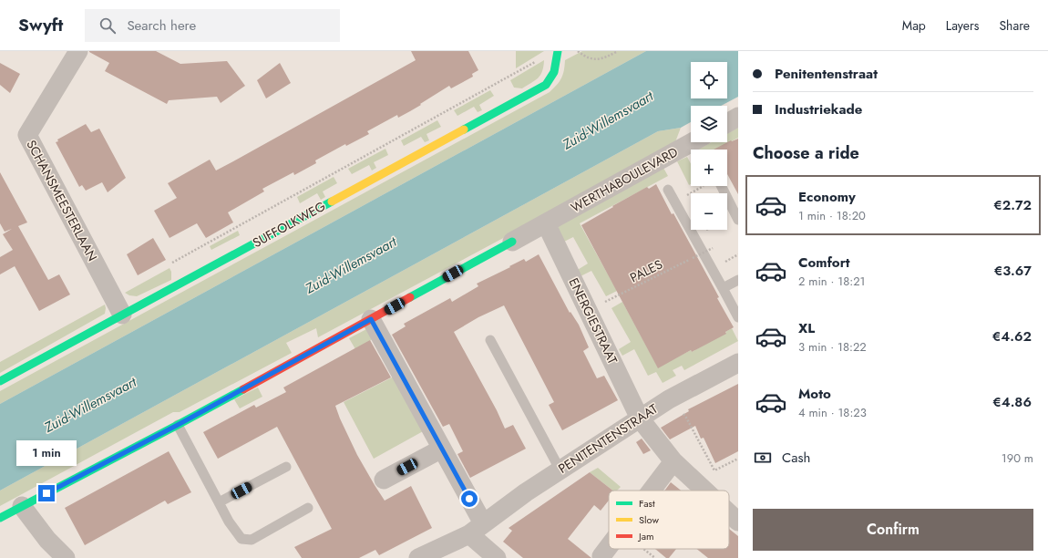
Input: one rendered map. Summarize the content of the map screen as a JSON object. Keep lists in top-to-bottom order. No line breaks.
{"streets":{"street":["WERTHABOULEVARD","SCHANSMEESTERLAAN","SUFFOLKWEG","ENERGIESTRAAT","PENITENTENSTRAAT"],"path":["PALES"]},"crossings":[["WERTHABOULEVARD","ENERGIESTRAAT"],["SCHANSMEESTERLAAN","SUFFOLKWEG"],["PALES","ENERGIESTRAAT"],["ENERGIESTRAAT","PENITENTENSTRAAT"]],"water":["Zuid-Willemsvaart"],"legend":["Fast","Slow","Jam"],"page":{"header":"Swyft","search":"Search here","nav":["Map","Layers","Share"],"banner":["Penitentenstraat","Industriekade"],"map_buttons":["+","−"],"heading":"Choose a ride","list":[{"name":"Economy","note":"1 min · 18:20","value":"€2.72"},{"name":"Comfort","note":"2 min · 18:21","value":"€3.67"},{"name":"XL","note":"3 min · 18:22","value":"€4.62"},{"name":"Moto","note":"4 min · 18:23","value":"€4.86"}],"pay":["Cash","190 m"],"bubble":"1 min","buttons":"Confirm"}}
